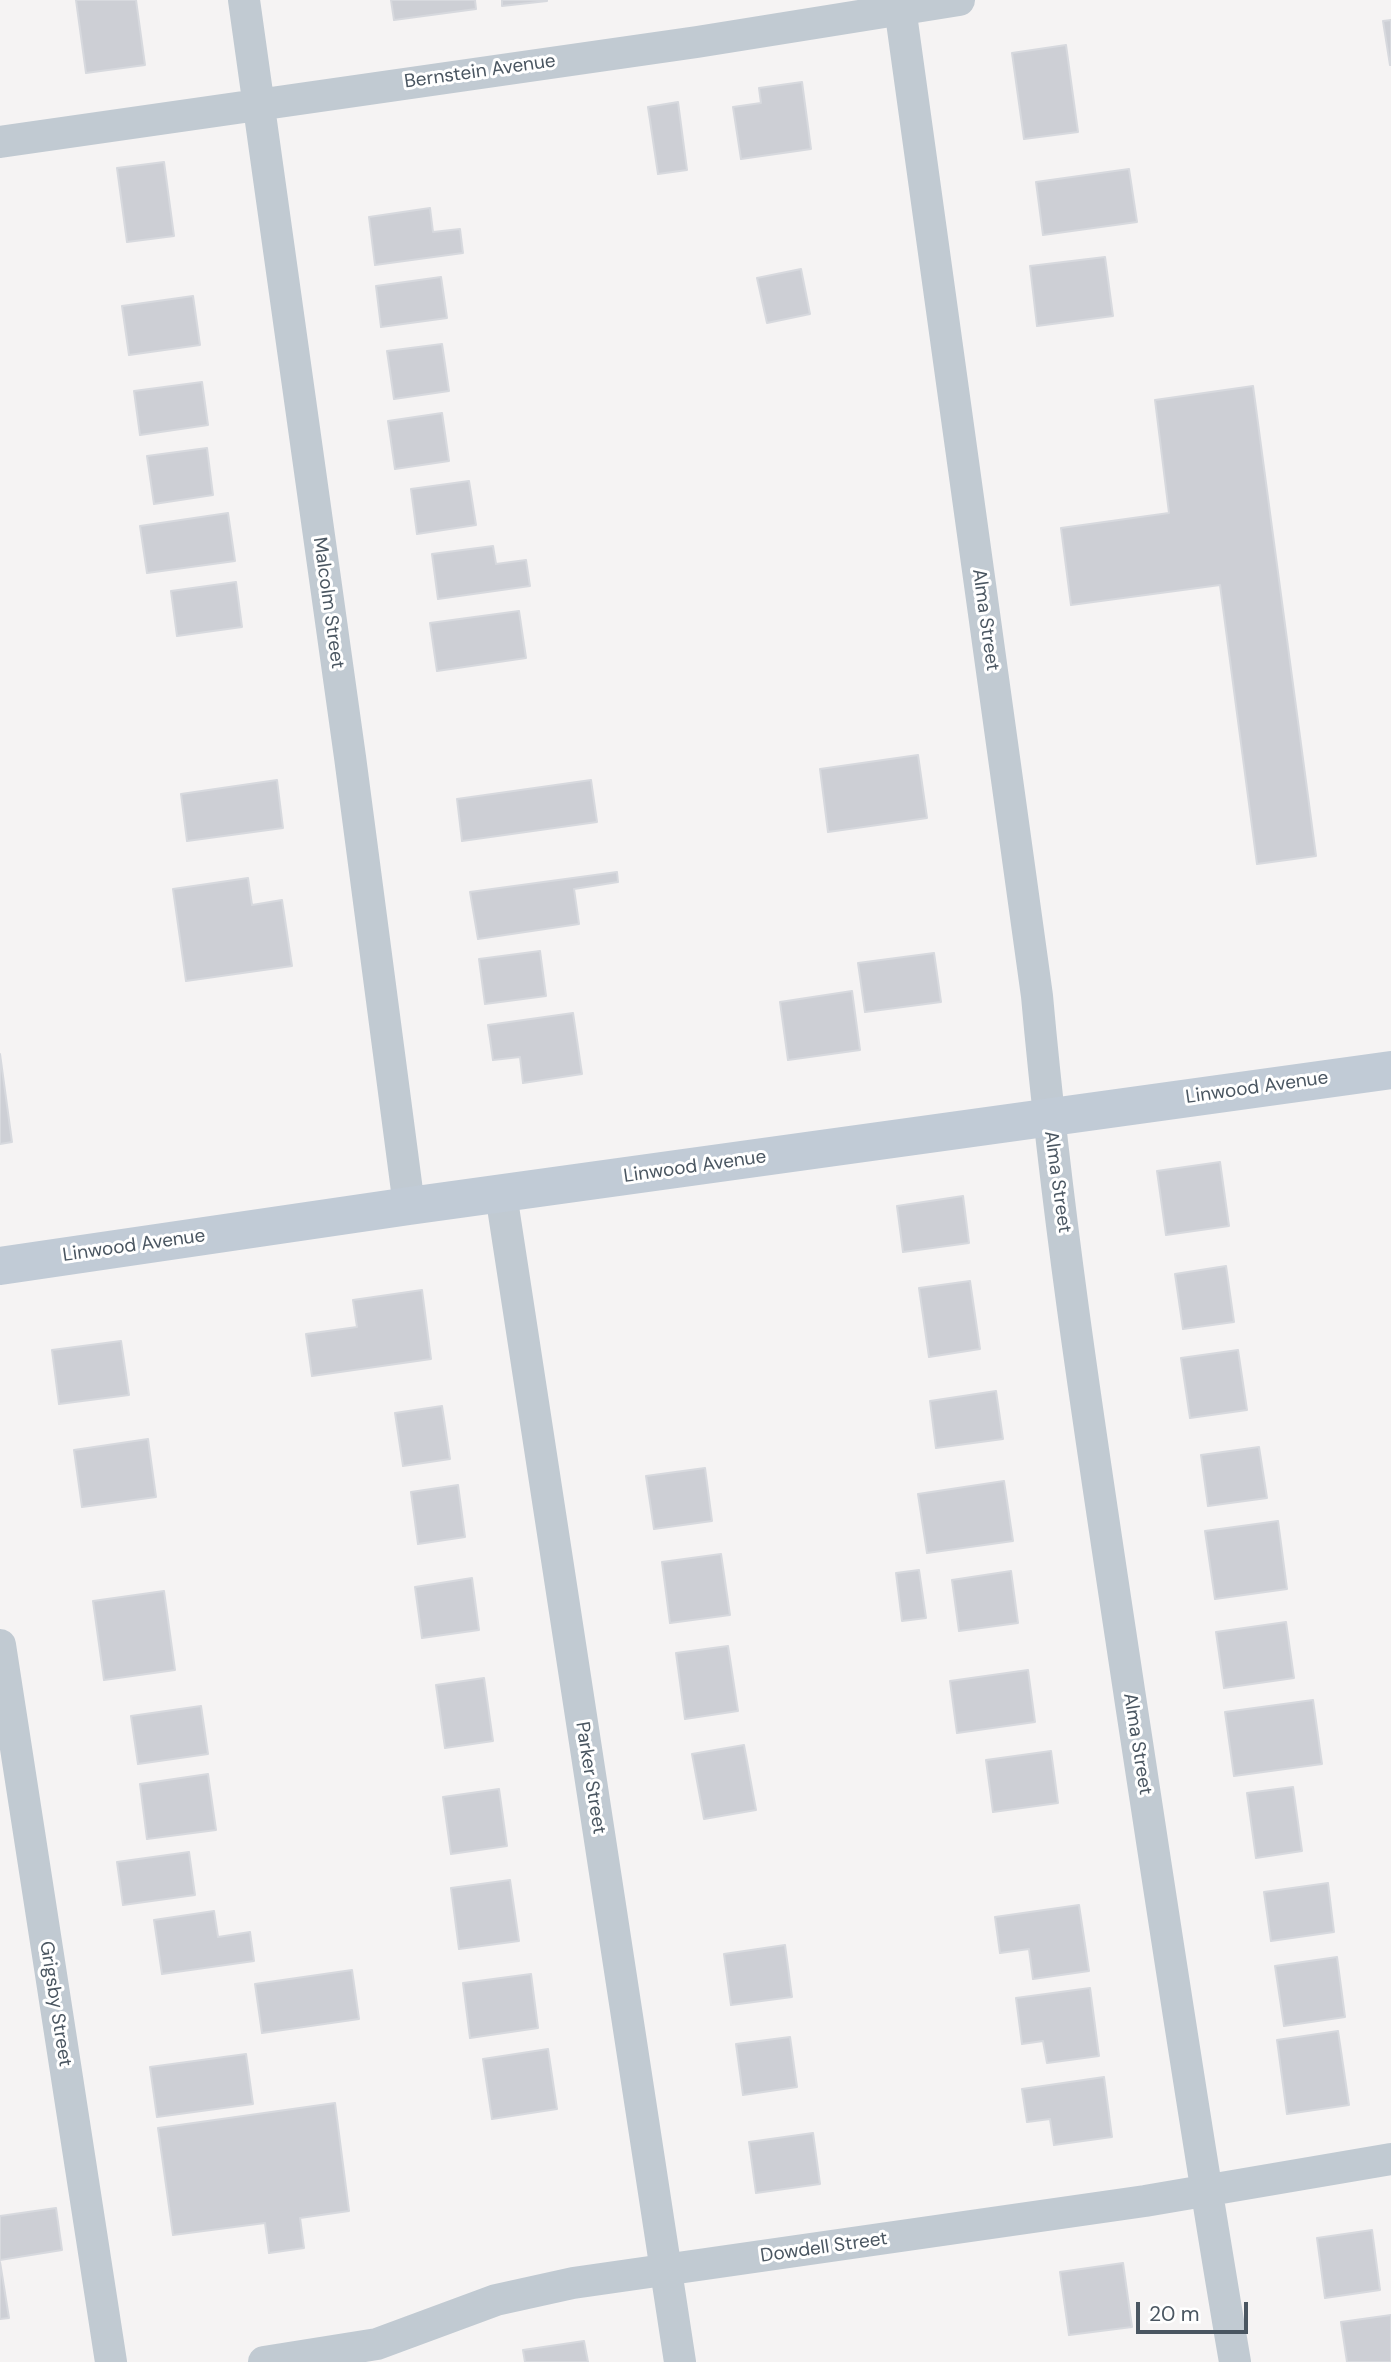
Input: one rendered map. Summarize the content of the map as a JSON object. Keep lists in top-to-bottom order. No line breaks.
{"streets":{"main road":["Linwood Avenue"],"street":["Bernstein Avenue","Malcolm Street","Alma Street","Parker Street","Grigsby Street","Dowdell Street"]},"crossings":[["Bernstein Avenue","Malcolm Street"],["Bernstein Avenue","Alma Street"],["Malcolm Street","Linwood Avenue"],["Alma Street","Linwood Avenue"],["Alma Street","Dowdell Street"],["Linwood Avenue","Parker Street"],["Parker Street","Dowdell Street"]],"scale_bar":"20 m"}
